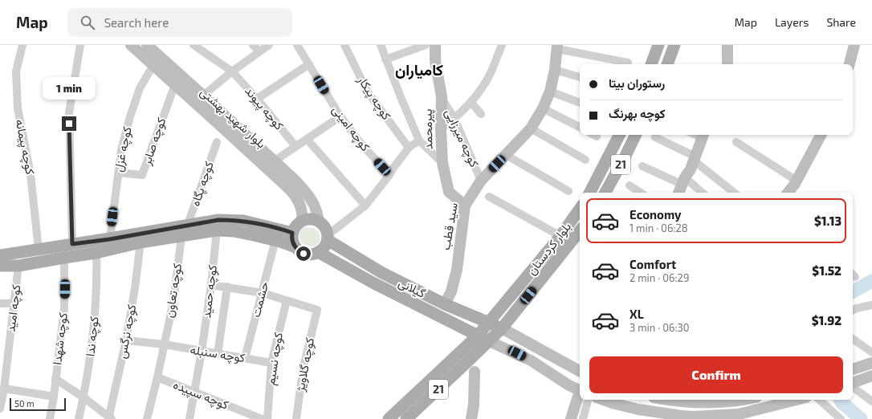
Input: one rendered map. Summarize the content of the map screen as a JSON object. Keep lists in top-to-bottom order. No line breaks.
{"streets":{"main road":["بلوار شهید بهشتی","پیرمحمد","21","سید قطب","بلوار کردستان","گیلانی"],"street":["کوچه پیکار","کوچه پیوند","کوچه امینی","کوچه میرزایی","کوچه صابر","کوچه پیمانه","کوچه غزل","کوچه پگاه","کوچه تعاون","کوچه حمید","حشمت","کوچه امید","کوچه نرگس","کوچه ندا","کوچه شهدا","کوچه سنبله","کوچه نسیم","کوچه گلاویژ","کوچه سپیده"]},"crossings":[["بلوار شهید بهشتی","کوچه صابر"],["بلوار شهید بهشتی","کوچه غزل"],["بلوار شهید بهشتی","گیلانی"],["پیرمحمد","کوچه میرزایی"],["پیرمحمد","سید قطب"],["کوچه میرزایی","سید قطب"],["کوچه صابر","کوچه غزل"],["21","بلوار کردستان"],["21","گیلانی"],["سید قطب","گیلانی"],["بلوار کردستان","گیلانی"],["کوچه تعاون","کوچه سنبله"],["کوچه تعاون","کوچه سپیده"],["کوچه حمید","کوچه سنبله"],["کوچه حمید","کوچه سپیده"],["حشمت","کوچه سنبله"],["کوچه نرگس","کوچه سنبله"],["کوچه سنبله","کوچه نسیم"],["کوچه نسیم","کوچه گلاویژ"]],"districts":["کامیاران"],"scale_bar":"50 m","page":{"header":"Map","search":"Search here","nav":["Map","Layers","Share"],"banner":["رستوران بیتا","کوچه بهرنگ"],"bubble":"1 min","list":[{"name":"Economy","note":"1 min · 06:28","value":"$1.13"},{"name":"Comfort","note":"2 min · 06:29","value":"$1.52"},{"name":"XL","note":"3 min · 06:30","value":"$1.92"}],"buttons":"Confirm","scale":"50 m"}}
